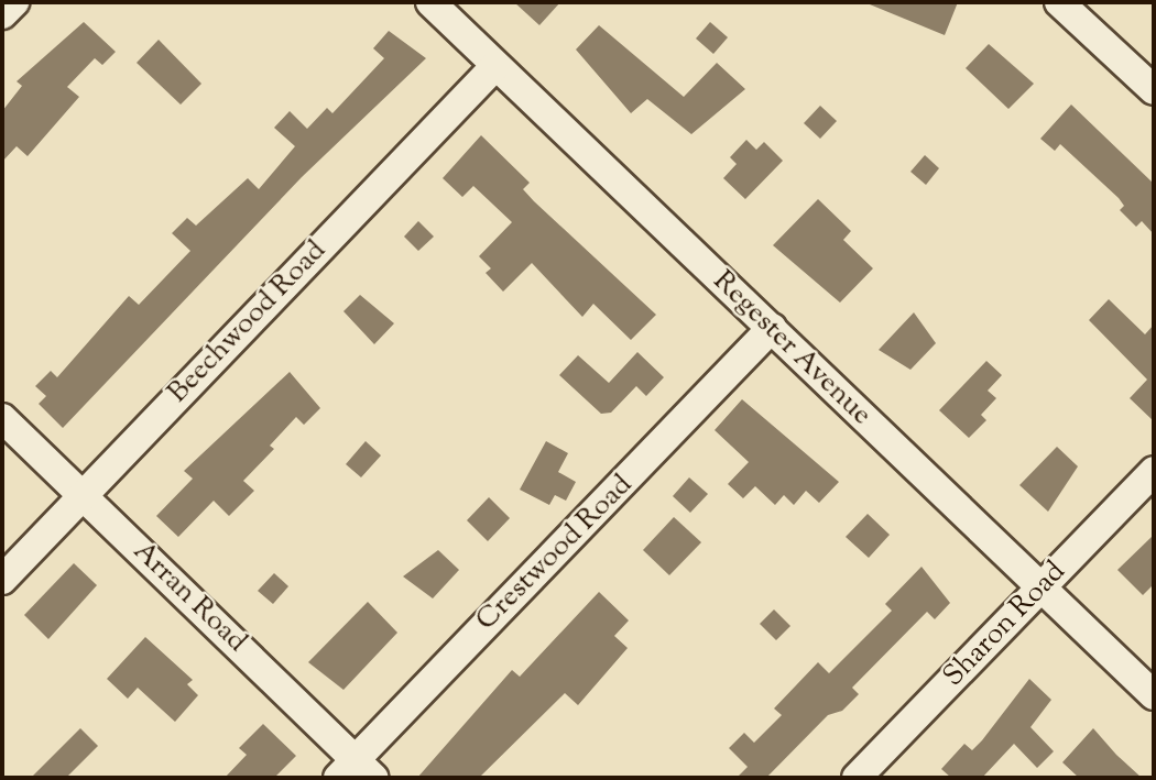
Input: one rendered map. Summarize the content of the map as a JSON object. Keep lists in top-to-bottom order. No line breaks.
{"streets":{"street":["Beechwood Road","Regester Avenue","Crestwood Road","Arran Road","Sharon Road"]},"crossings":[["Beechwood Road","Regester Avenue"],["Beechwood Road","Arran Road"],["Regester Avenue","Crestwood Road"],["Regester Avenue","Sharon Road"],["Crestwood Road","Arran Road"]]}
